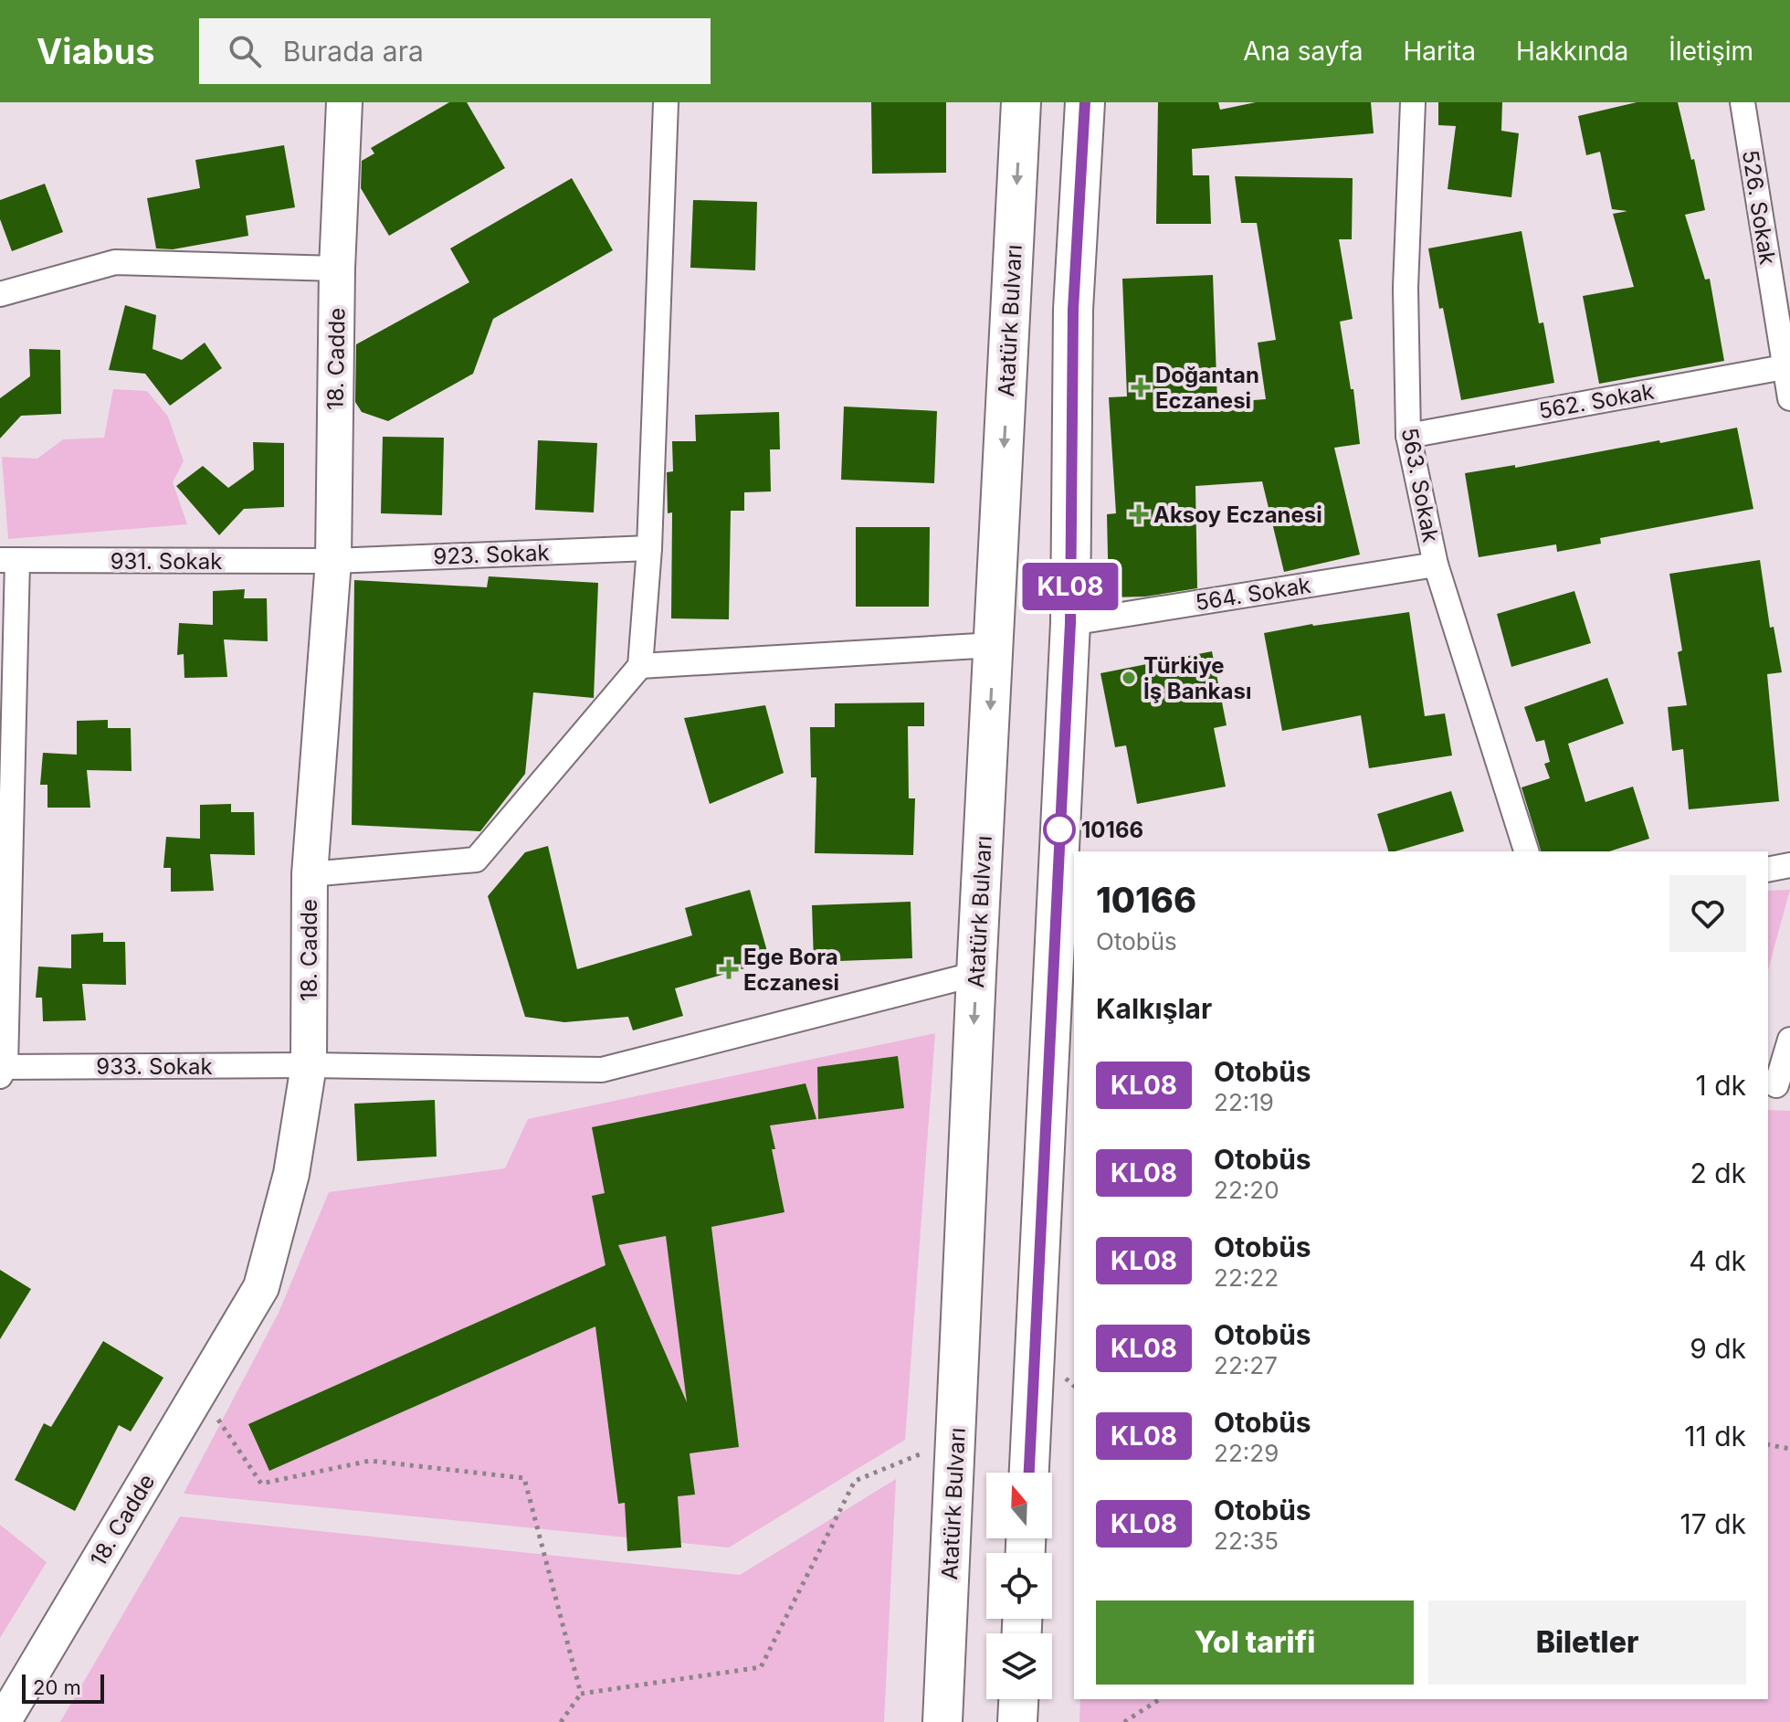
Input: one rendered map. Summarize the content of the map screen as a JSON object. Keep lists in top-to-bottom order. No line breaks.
{"streets":{"main road":["Atatürk Bulvarı"],"street":["526. Sokak","18. Cadde","562. Sokak","563. Sokak","923. Sokak","931. Sokak","564. Sokak","933. Sokak"]},"crossings":[["526. Sokak","562. Sokak"],["Atatürk Bulvarı","933. Sokak"],["18. Cadde","923. Sokak"],["18. Cadde","931. Sokak"],["18. Cadde","933. Sokak"],["562. Sokak","563. Sokak"],["563. Sokak","564. Sokak"],["923. Sokak","931. Sokak"]],"places":{"health":["Doğantan Eczanesi","Aksoy Eczanesi","Ege Bora Eczanesi"],"other":["Türkiye İş Bankası","10166"]},"lines":["bus line KL08"],"scale_bar":"20 m","north":"top","page":{"header":"Viabus","search":"Burada ara","nav":["Ana sayfa","Harita","Hakkında","İletişim"],"on_map":"KL08","heading":[["10166","Otobüs"],"Kalkışlar"],"list":[{"mark":"KL08","name":"Otobüs","note":"22:19","value":"1 dk"},{"mark":"KL08","name":"Otobüs","note":"22:20","value":"2 dk"},{"mark":"KL08","name":"Otobüs","note":"22:22","value":"4 dk"},{"mark":"KL08","name":"Otobüs","note":"22:27","value":"9 dk"},{"mark":"KL08","name":"Otobüs","note":"22:29","value":"11 dk"},{"mark":"KL08","name":"Otobüs","note":"22:35","value":"17 dk"}],"buttons":["Yol tarifi","Biletler"],"scale":"20 m"}}
